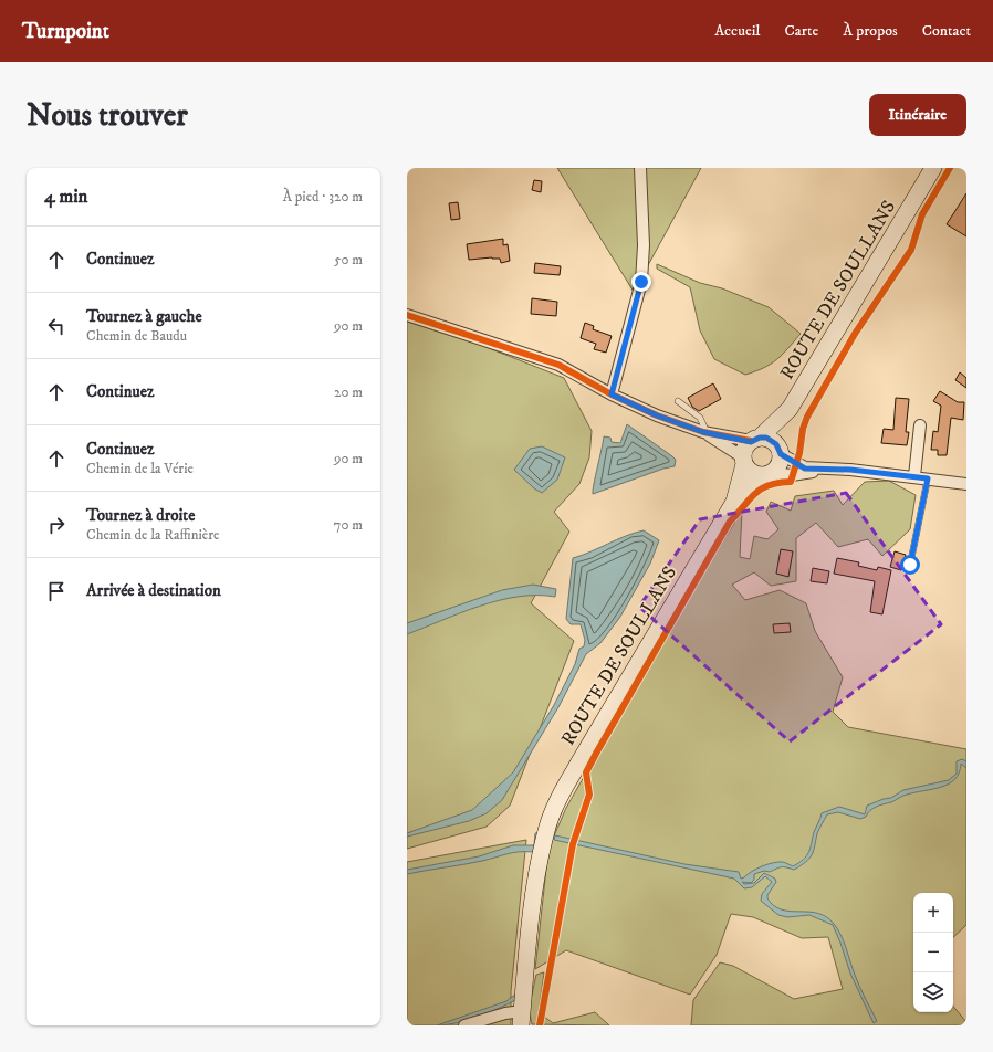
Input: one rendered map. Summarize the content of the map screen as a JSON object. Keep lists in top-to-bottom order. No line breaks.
{"streets":{"main road":["ROUTE DE SOULLANS"]},"page":{"header":"Turnpoint","nav":["Accueil","Carte","À propos","Contact"],"buttons":"Itinéraire","title":"Nous trouver","heading":["4 min","À pied · 320 m"],"list":[["Continuez","50 m"],["Tournez à gauche","Chemin de Baudu","90 m"],["Continuez","20 m"],["Continuez","Chemin de la Vérie","90 m"],["Tournez à droite","Chemin de la Raffinière","70 m"],"Arrivée à destination"],"map_buttons":["+","−"]}}
